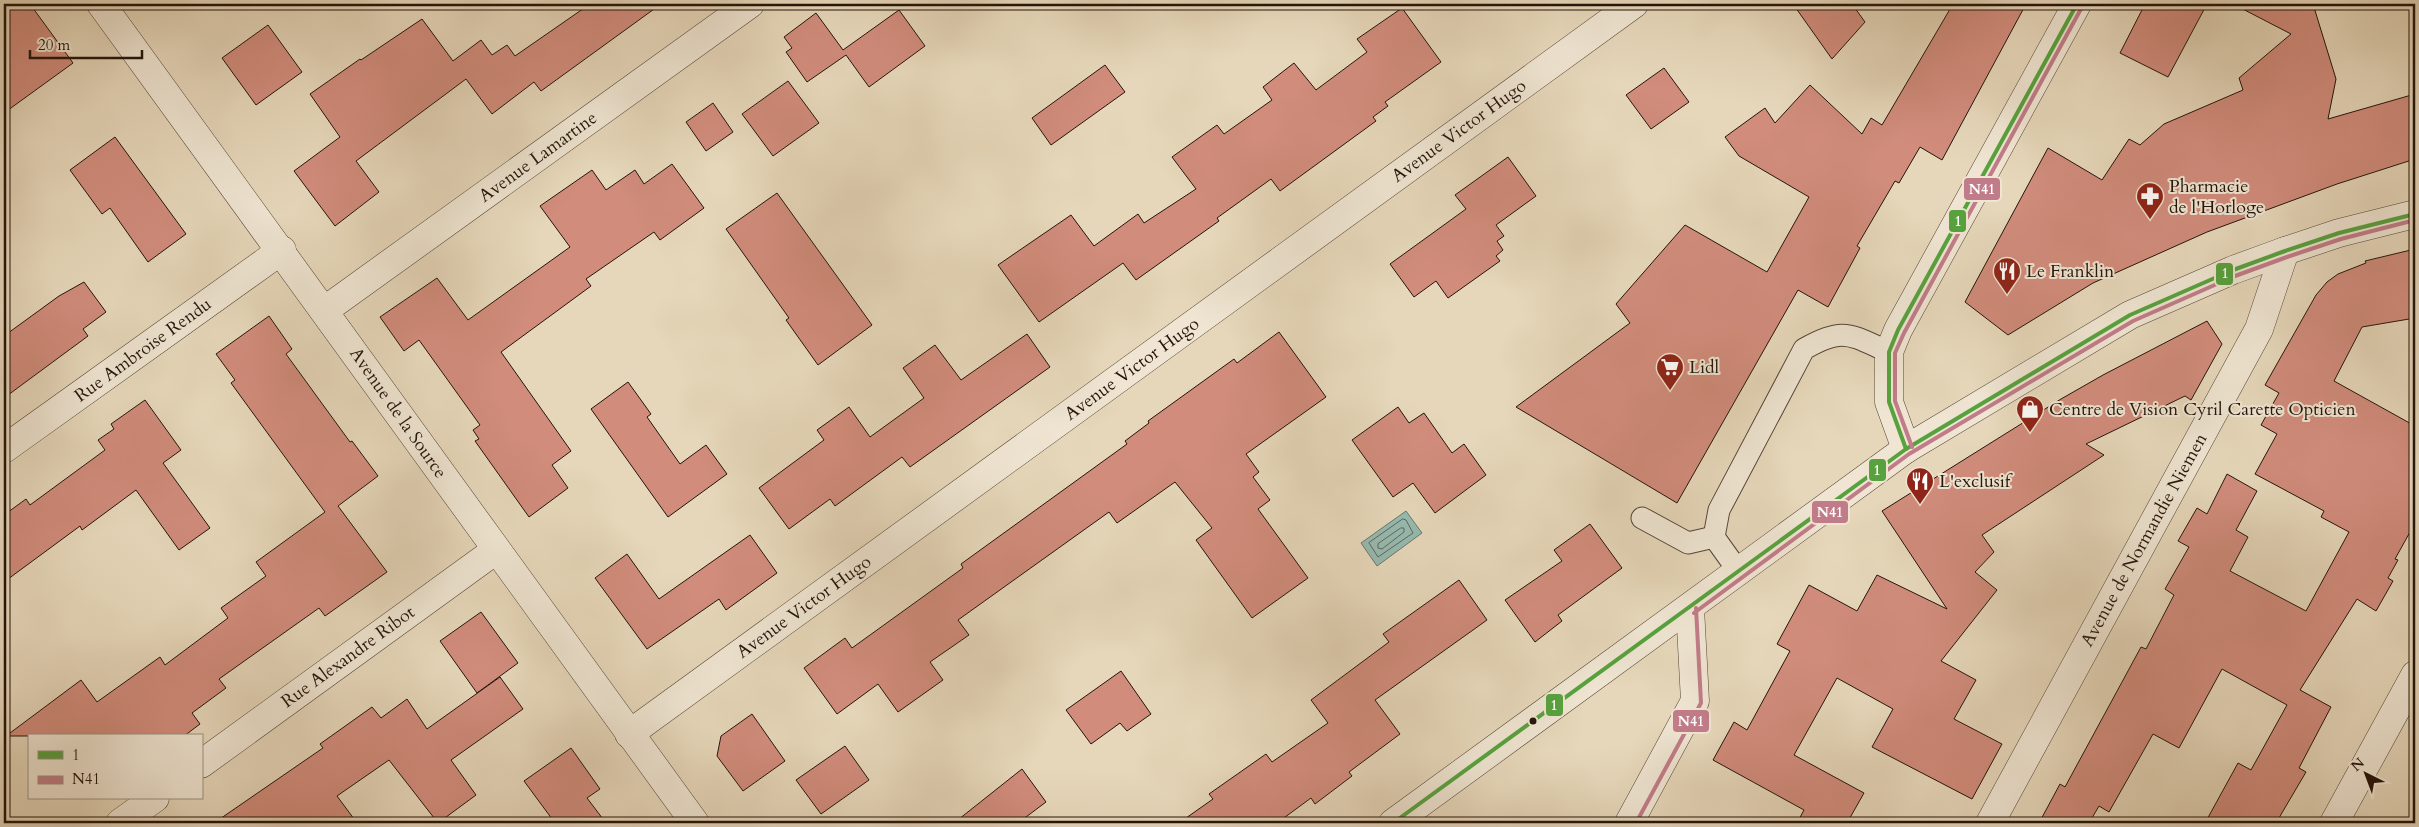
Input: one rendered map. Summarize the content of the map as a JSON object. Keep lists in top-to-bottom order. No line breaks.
{"streets":{"street":["Avenue Victor Hugo","Avenue Lamartine","Rue Ambroise Rendu","Avenue de la Source","Avenue de Normandie Niemen","Rue Alexandre Ribot"]},"crossings":[["Avenue Victor Hugo","Avenue de la Source"],["Avenue Lamartine","Avenue de la Source"],["Rue Ambroise Rendu","Avenue de la Source"],["Avenue de la Source","Rue Alexandre Ribot"]],"places":{"pharmacy":["Pharmacie de l'Horloge"],"restaurant":["Le Franklin","L'exclusif"],"supermarket":["Lidl"],"shop":["Centre de Vision Cyril Carette Opticien"]},"lines":["transit line 1","transit line N41"],"legend":["1","N41"],"scale_bar":"20 m","north":"top left"}
